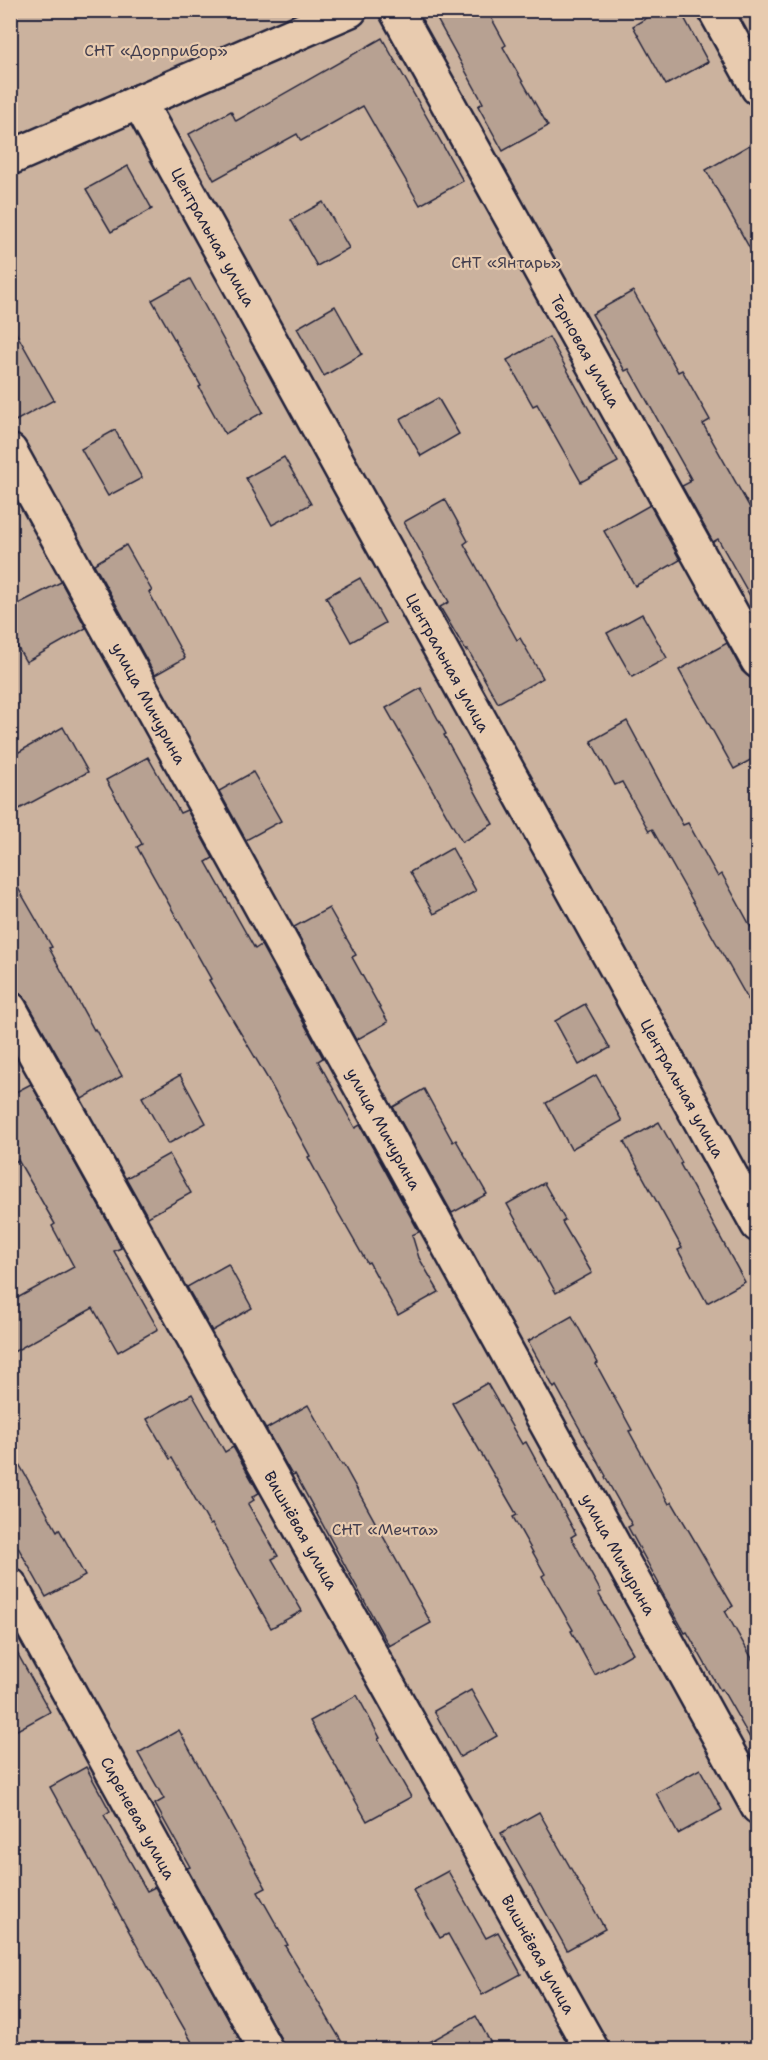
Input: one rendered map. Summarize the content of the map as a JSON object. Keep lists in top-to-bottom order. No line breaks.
{"streets":{"street":["Центральная улица","Терновая улица","улица Мичурина","Вишнёвая улица","Сиреневая улица"]},"parks":["СНТ «Дорприбор»","СНТ «Янтарь»","СНТ «Мечта»"]}
